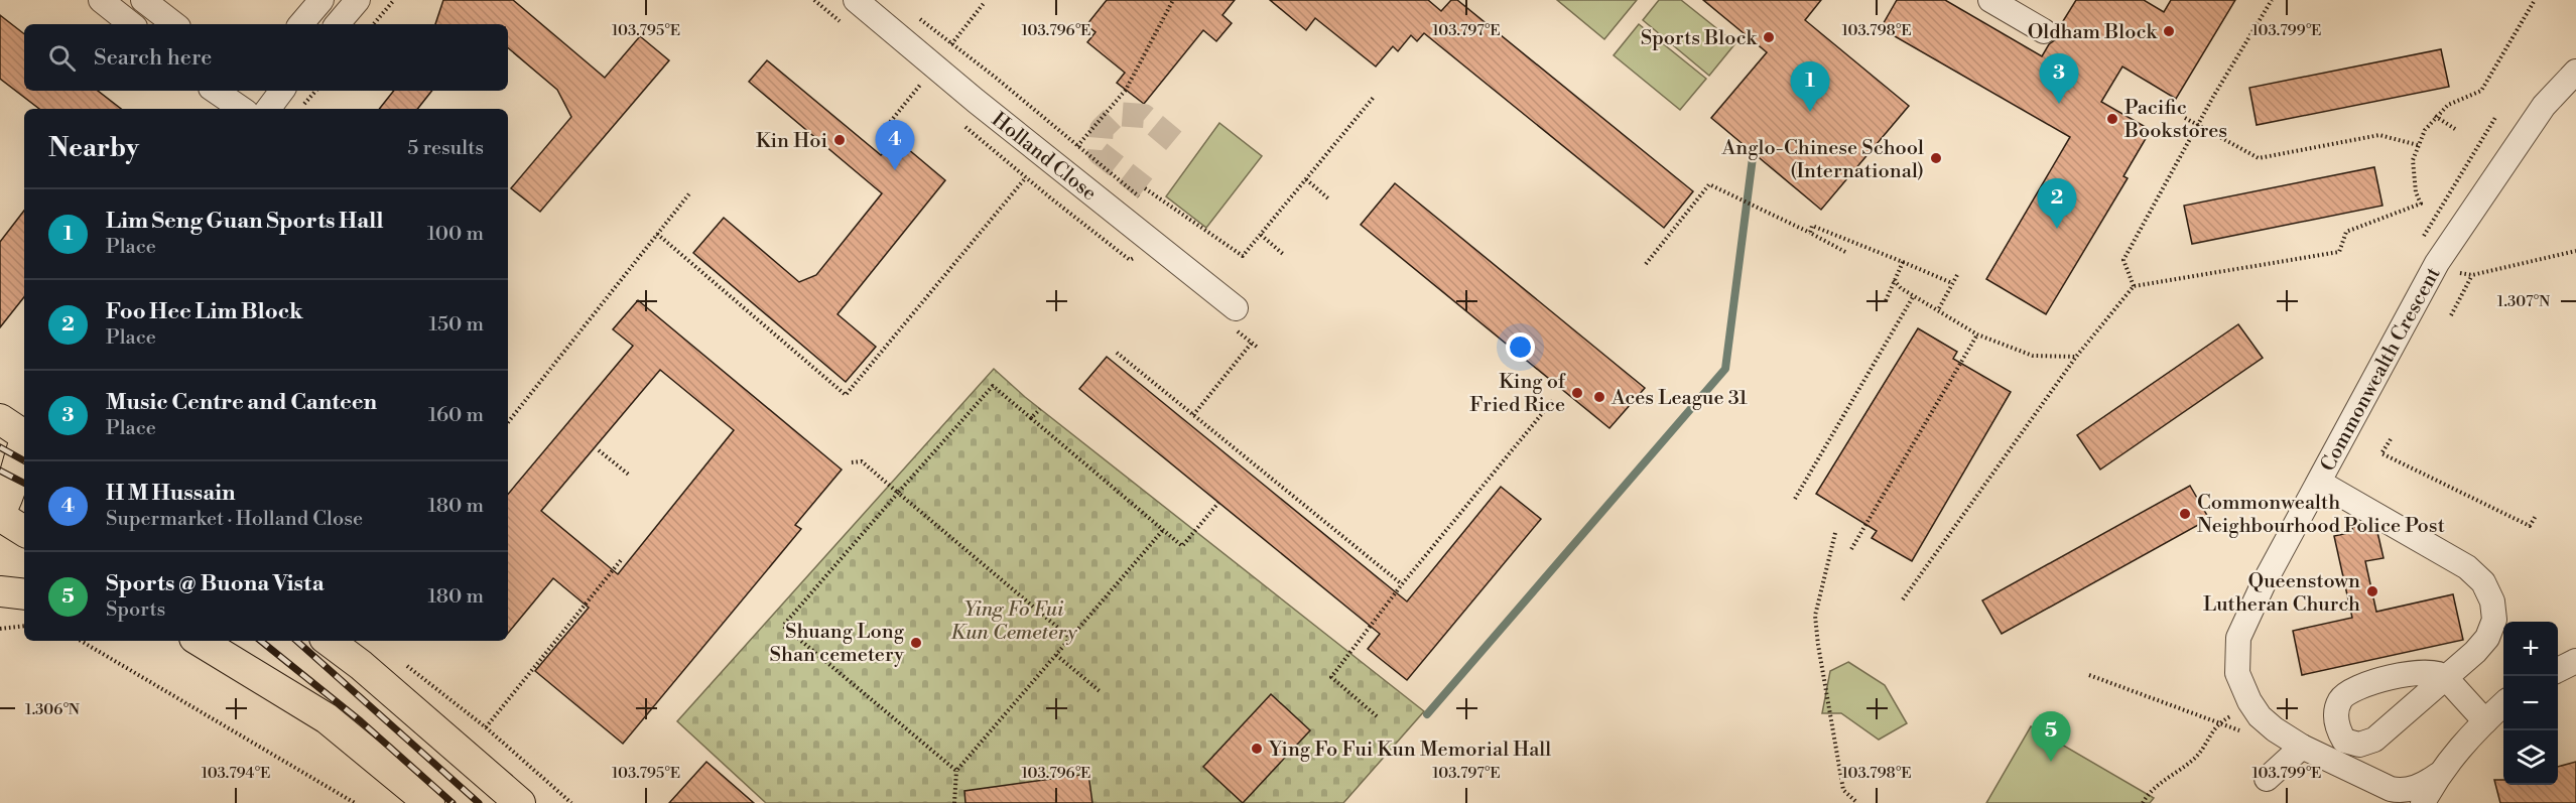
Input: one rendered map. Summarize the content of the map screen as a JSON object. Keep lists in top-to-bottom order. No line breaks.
{"streets":{"street":["Holland Close","Commonwealth Crescent"]},"parks":["Ying Fo Fui Kun Cemetery"],"places":["Oldham Block","Sports Block","Pacific Bookstores","Kin Hoi","Anglo-Chinese School (International)","King of Fried Rice","Aces League 31","Commonwealth Neighbourhood Police Post","Queenstown Lutheran Church","Shuang Long Shan cemetery","Ying Fo Fui Kun Memorial Hall"],"page":{"search":"Search here","pins":["3","1","4","2","5"],"heading":["Nearby","5 results"],"list":[{"mark":"1","name":"Lim Seng Guan Sports Hall","note":"Place","value":"100 m"},{"mark":"2","name":"Foo Hee Lim Block","note":"Place","value":"150 m"},{"mark":"3","name":"Music Centre and Canteen","note":"Place","value":"160 m"},{"mark":"4","name":"H M Hussain","note":"Supermarket · Holland Close","value":"180 m"},{"mark":"5","name":"Sports @ Buona Vista","note":"Sports","value":"180 m"}],"map_buttons":["+","−"]},"coordinates":["103.795°E","103.796°E","103.797°E","103.798°E","103.799°E","1.307°N","1.306°N","103.794°E"]}
